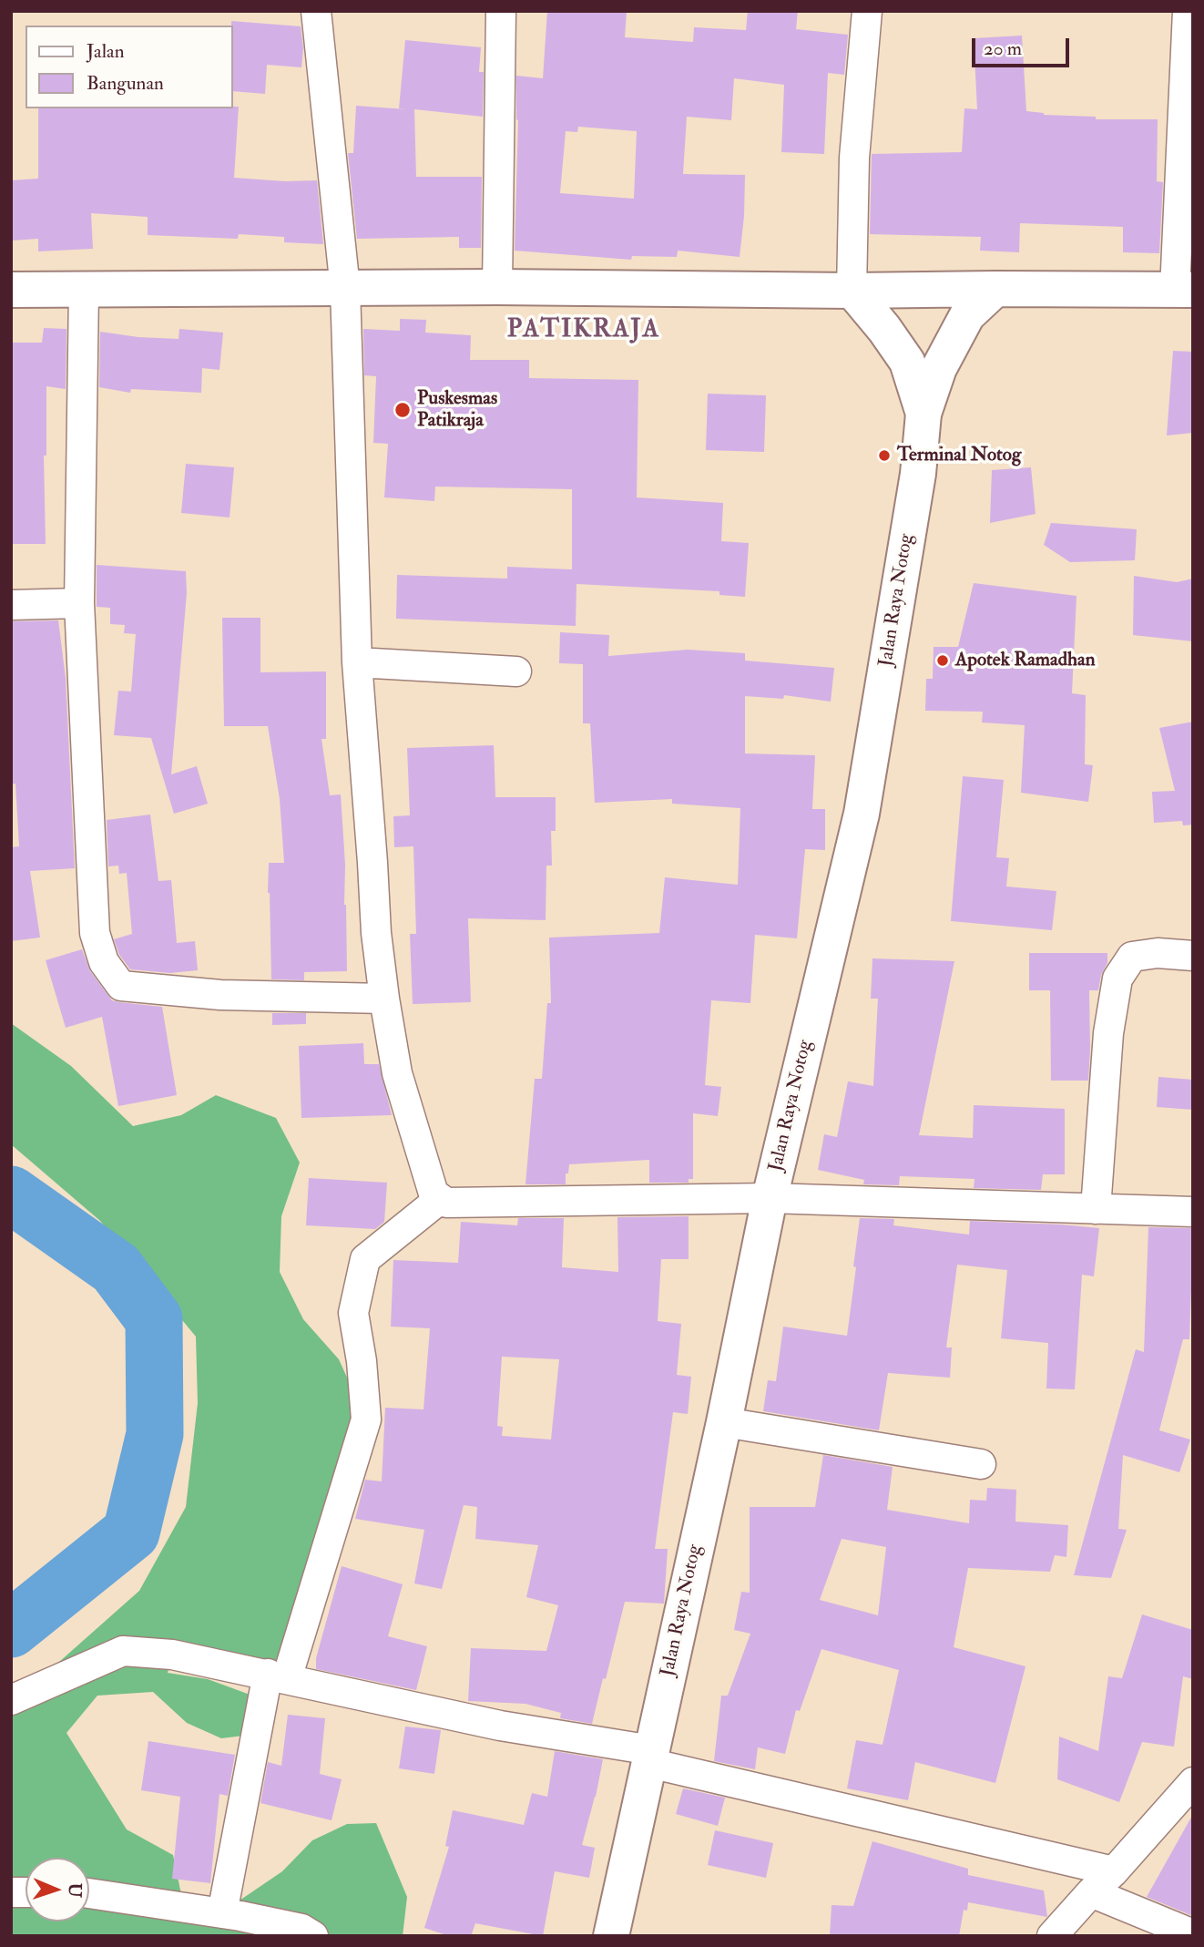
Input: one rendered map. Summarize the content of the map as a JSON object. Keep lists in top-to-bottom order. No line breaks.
{"streets":{"main road":["Jalan Raya Notog"]},"districts":["PATIKRAJA"],"places":["Puskesmas Patikraja","Terminal Notog","Apotek Ramadhan"],"legend":["Jalan","Bangunan"],"scale_bar":"20 m","north":"right"}
